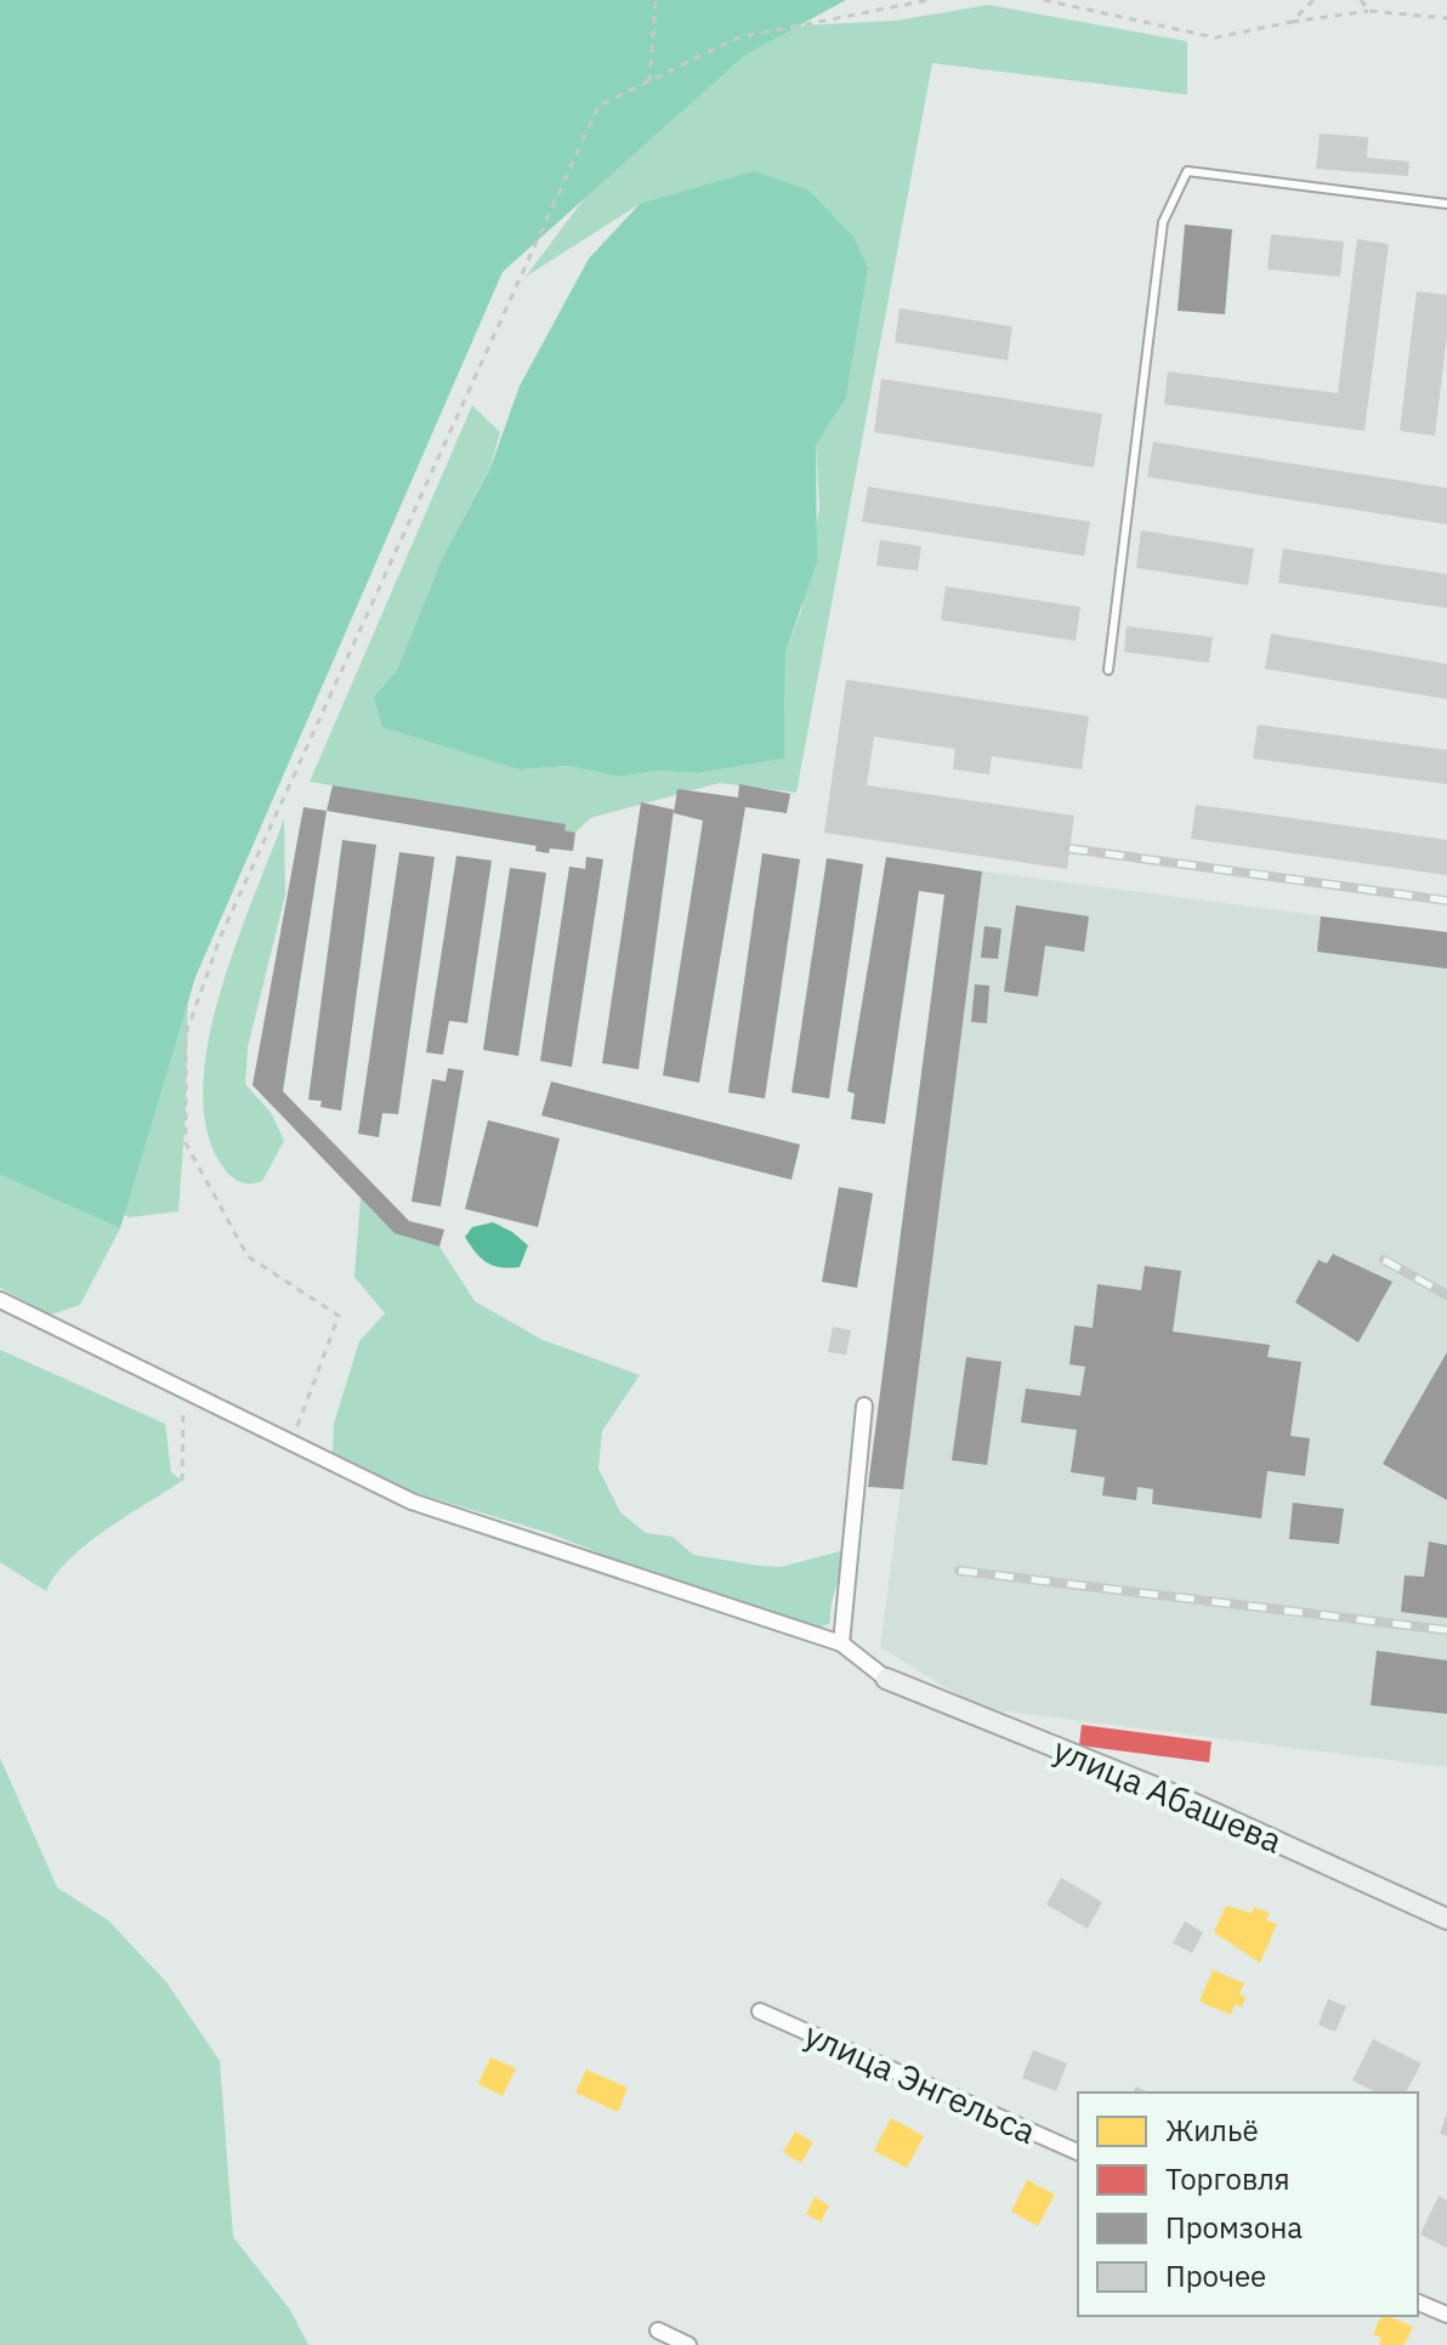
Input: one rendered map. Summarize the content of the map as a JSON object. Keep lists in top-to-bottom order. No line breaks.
{"streets":{"street":["улица Абашева","улица Энгельса"]},"legend":["Жильё","Торговля","Промзона","Прочее"]}
